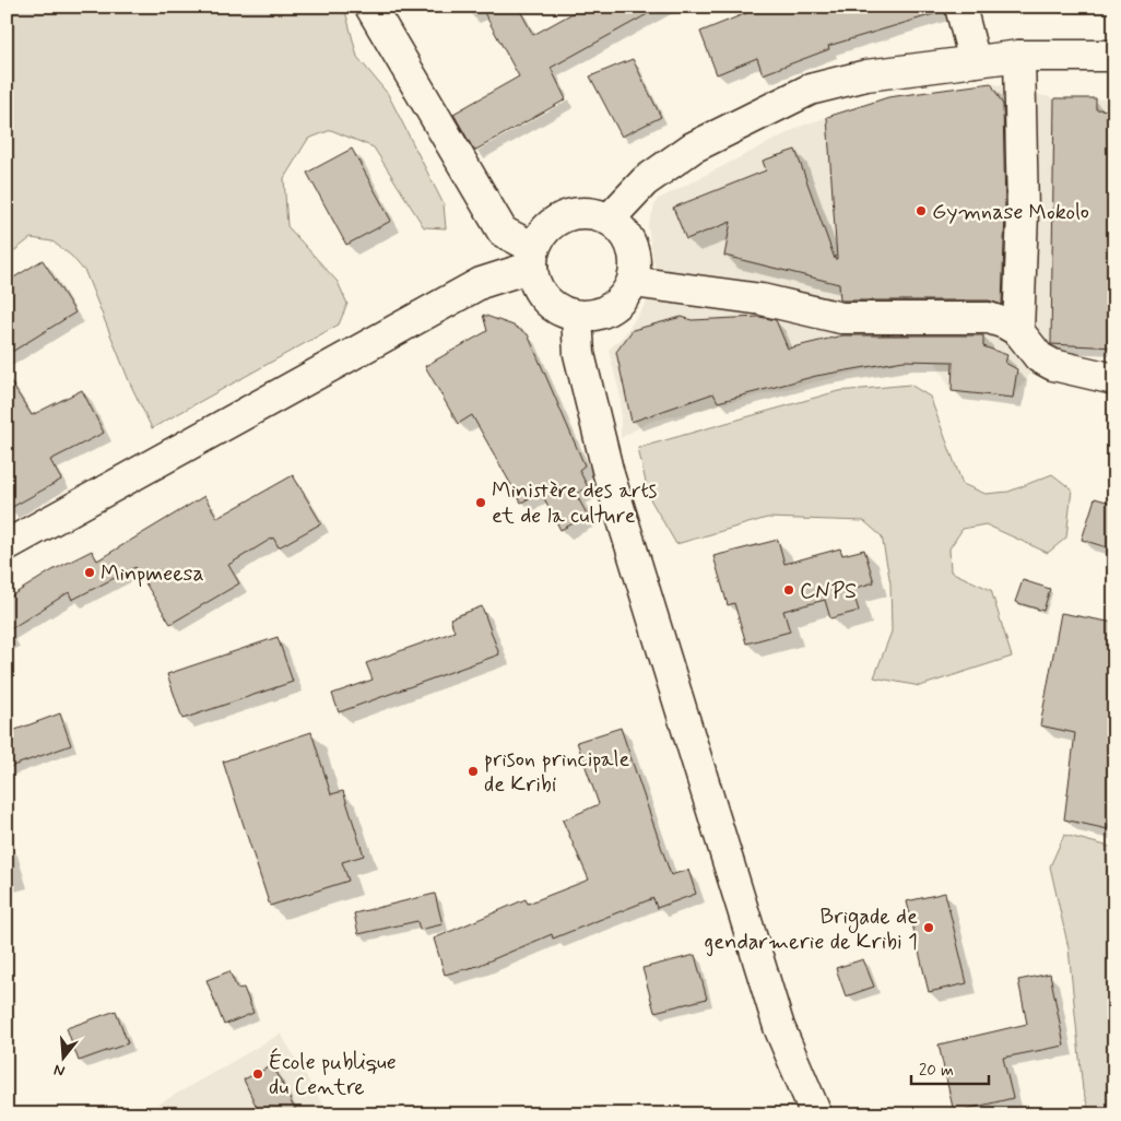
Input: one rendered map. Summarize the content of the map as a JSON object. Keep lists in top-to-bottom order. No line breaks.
{"places":["Gymnase Mokolo","Ministère des arts et de la culture","Minpmeesa","CNPS","prison principale de Kribi","Brigade de gendarmerie de Kribi 1","École publique du Centre"],"scale_bar":"20 m","north":"bottom"}
